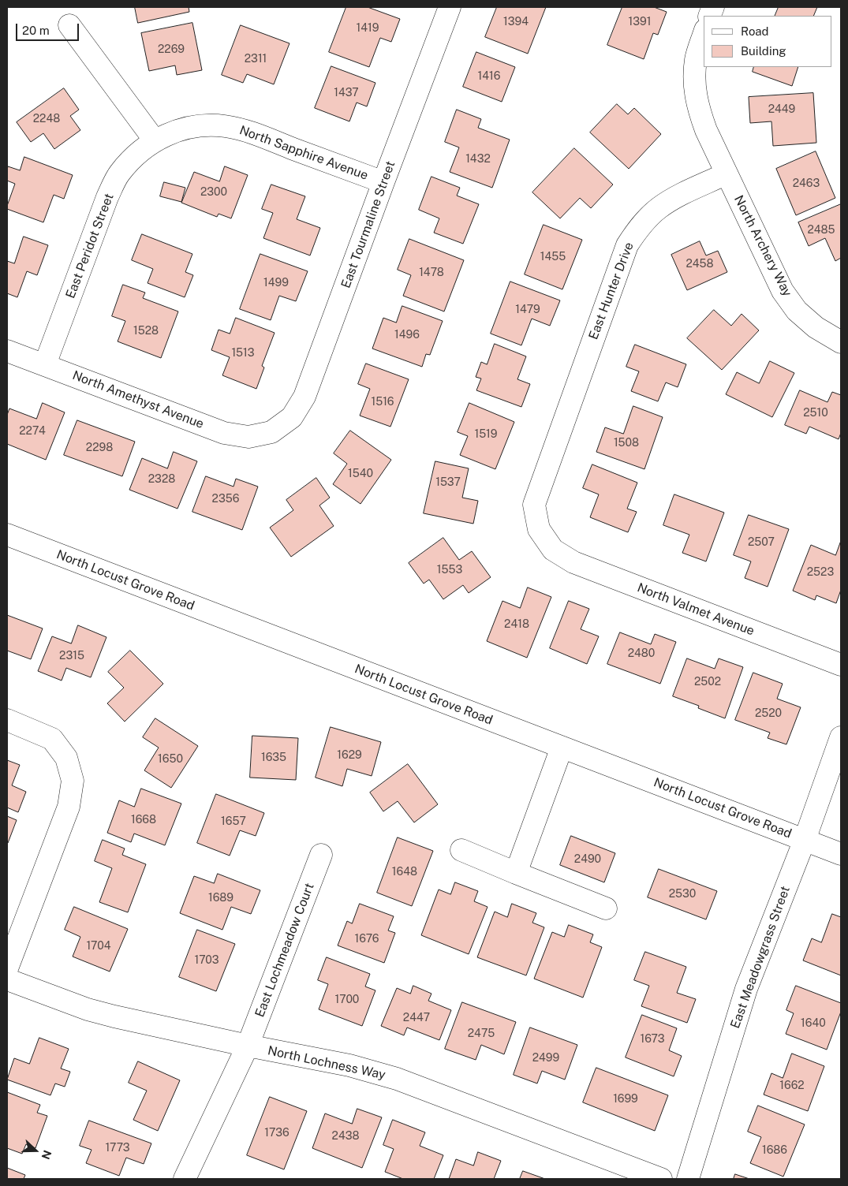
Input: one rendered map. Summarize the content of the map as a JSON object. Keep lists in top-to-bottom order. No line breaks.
{"streets":{"street":["North Sapphire Avenue","East Tourmaline Street","East Peridot Street","North Archery Way","East Hunter Drive","North Amethyst Avenue","North Locust Grove Road","North Valmet Avenue","East Lochmeadow Court","East Meadowgrass Street","North Lochness Way"]},"crossings":[["North Sapphire Avenue","East Tourmaline Street"],["North Sapphire Avenue","East Peridot Street"],["East Tourmaline Street","North Amethyst Avenue"],["East Peridot Street","North Amethyst Avenue"],["North Archery Way","East Hunter Drive"],["East Hunter Drive","North Valmet Avenue"],["North Locust Grove Road","East Meadowgrass Street"],["East Lochmeadow Court","North Lochness Way"]],"house_numbers":["1394","1391","1419","2269","2311","1416","1437","2449","2248","1432","2463","2300","2485","1455","2458","1478","1499","1479","1528","1496","1513","1516","2510","2274","1519","1508","2298","1540","2328","1537","2356","2507","1553","2523","2418","2480","2315","2502","2520","1629","1635","1650","1668","1657","2490","1648","2530","1689","1676","1704","1703","1700","2447","1640","2475","1673","2499","1662","1699","1736","2438","1773","1686"],"legend":["Road","Building"],"scale_bar":"20 m","north":"right"}
